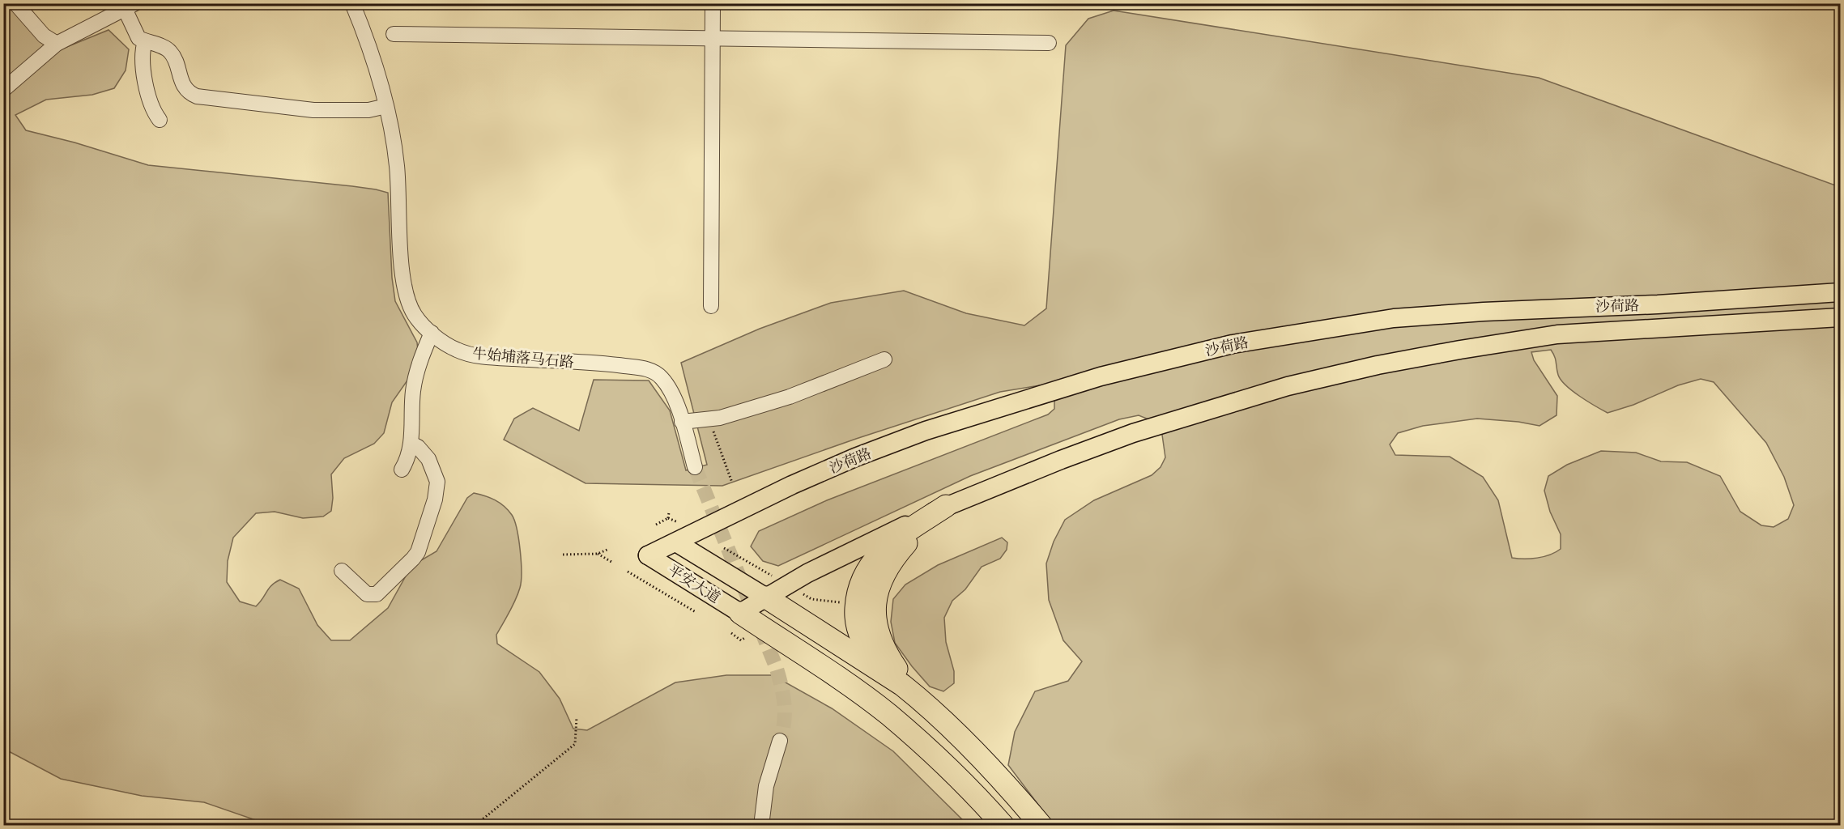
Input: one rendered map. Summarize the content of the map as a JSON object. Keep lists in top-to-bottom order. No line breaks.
{"streets":{"main road":["沙荷路","平安大道"],"street":["牛始埔落马石路"]},"crossings":[["沙荷路","平安大道"]]}
